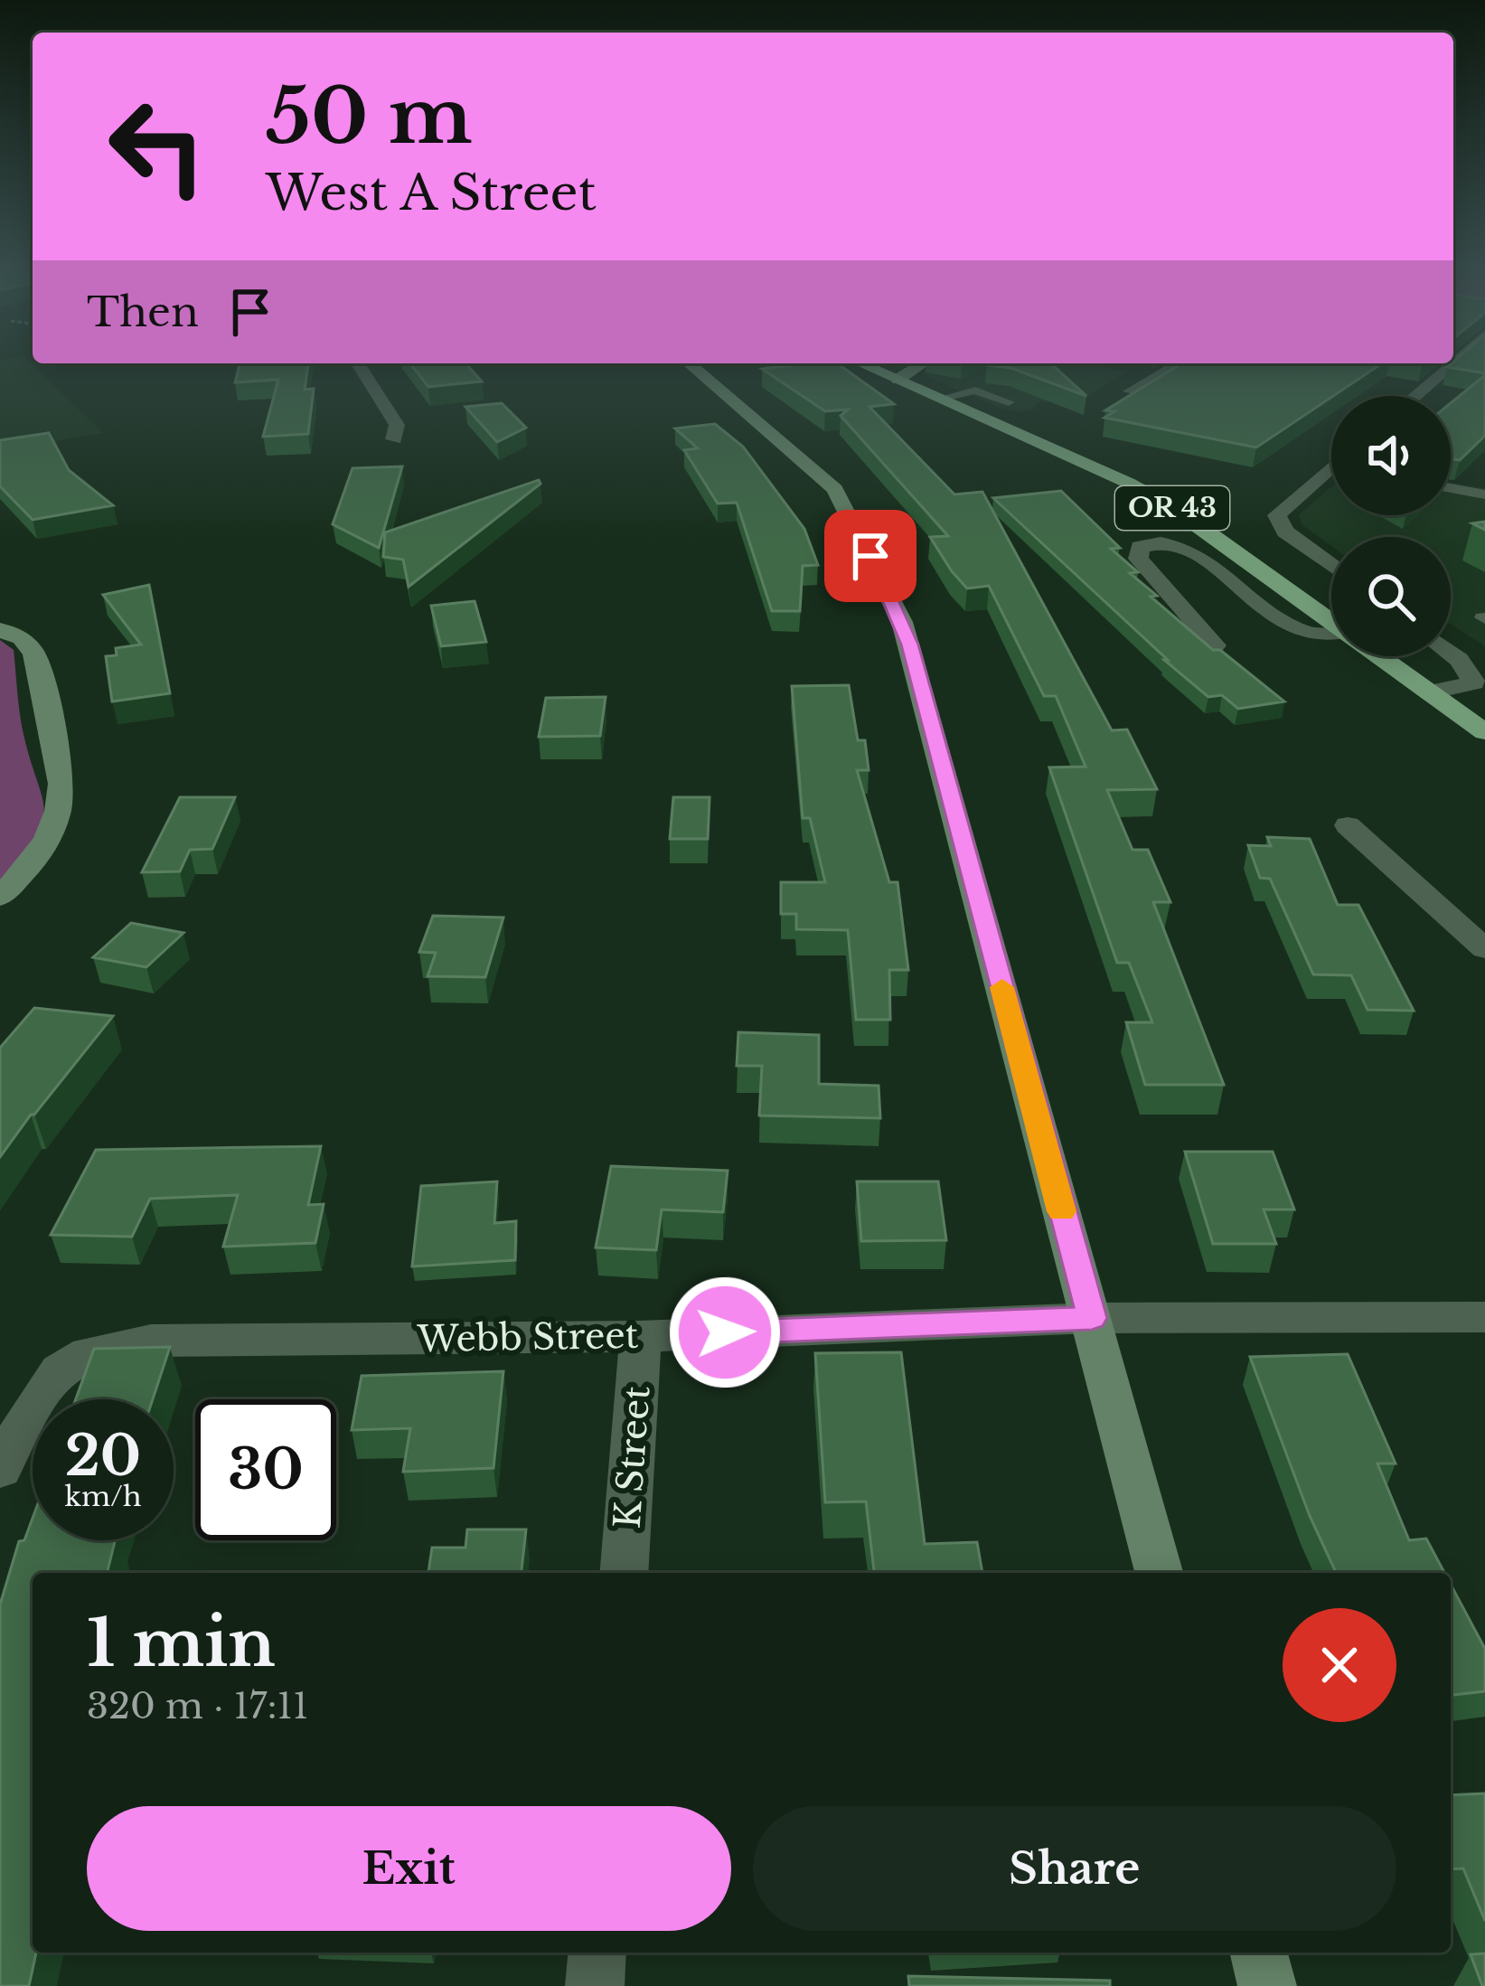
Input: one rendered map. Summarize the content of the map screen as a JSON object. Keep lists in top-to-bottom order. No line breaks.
{"streets":{"main road":["OR 43"],"street":["Webb Street","K Street"]},"crossings":[["Webb Street","K Street"]],"page":{"turn":["50 m","West A Street"],"then":"Then","speed":"20 km/h","limit":"30","heading":["1 min","320 m · 17:11"],"buttons":["Exit","Share"]}}
